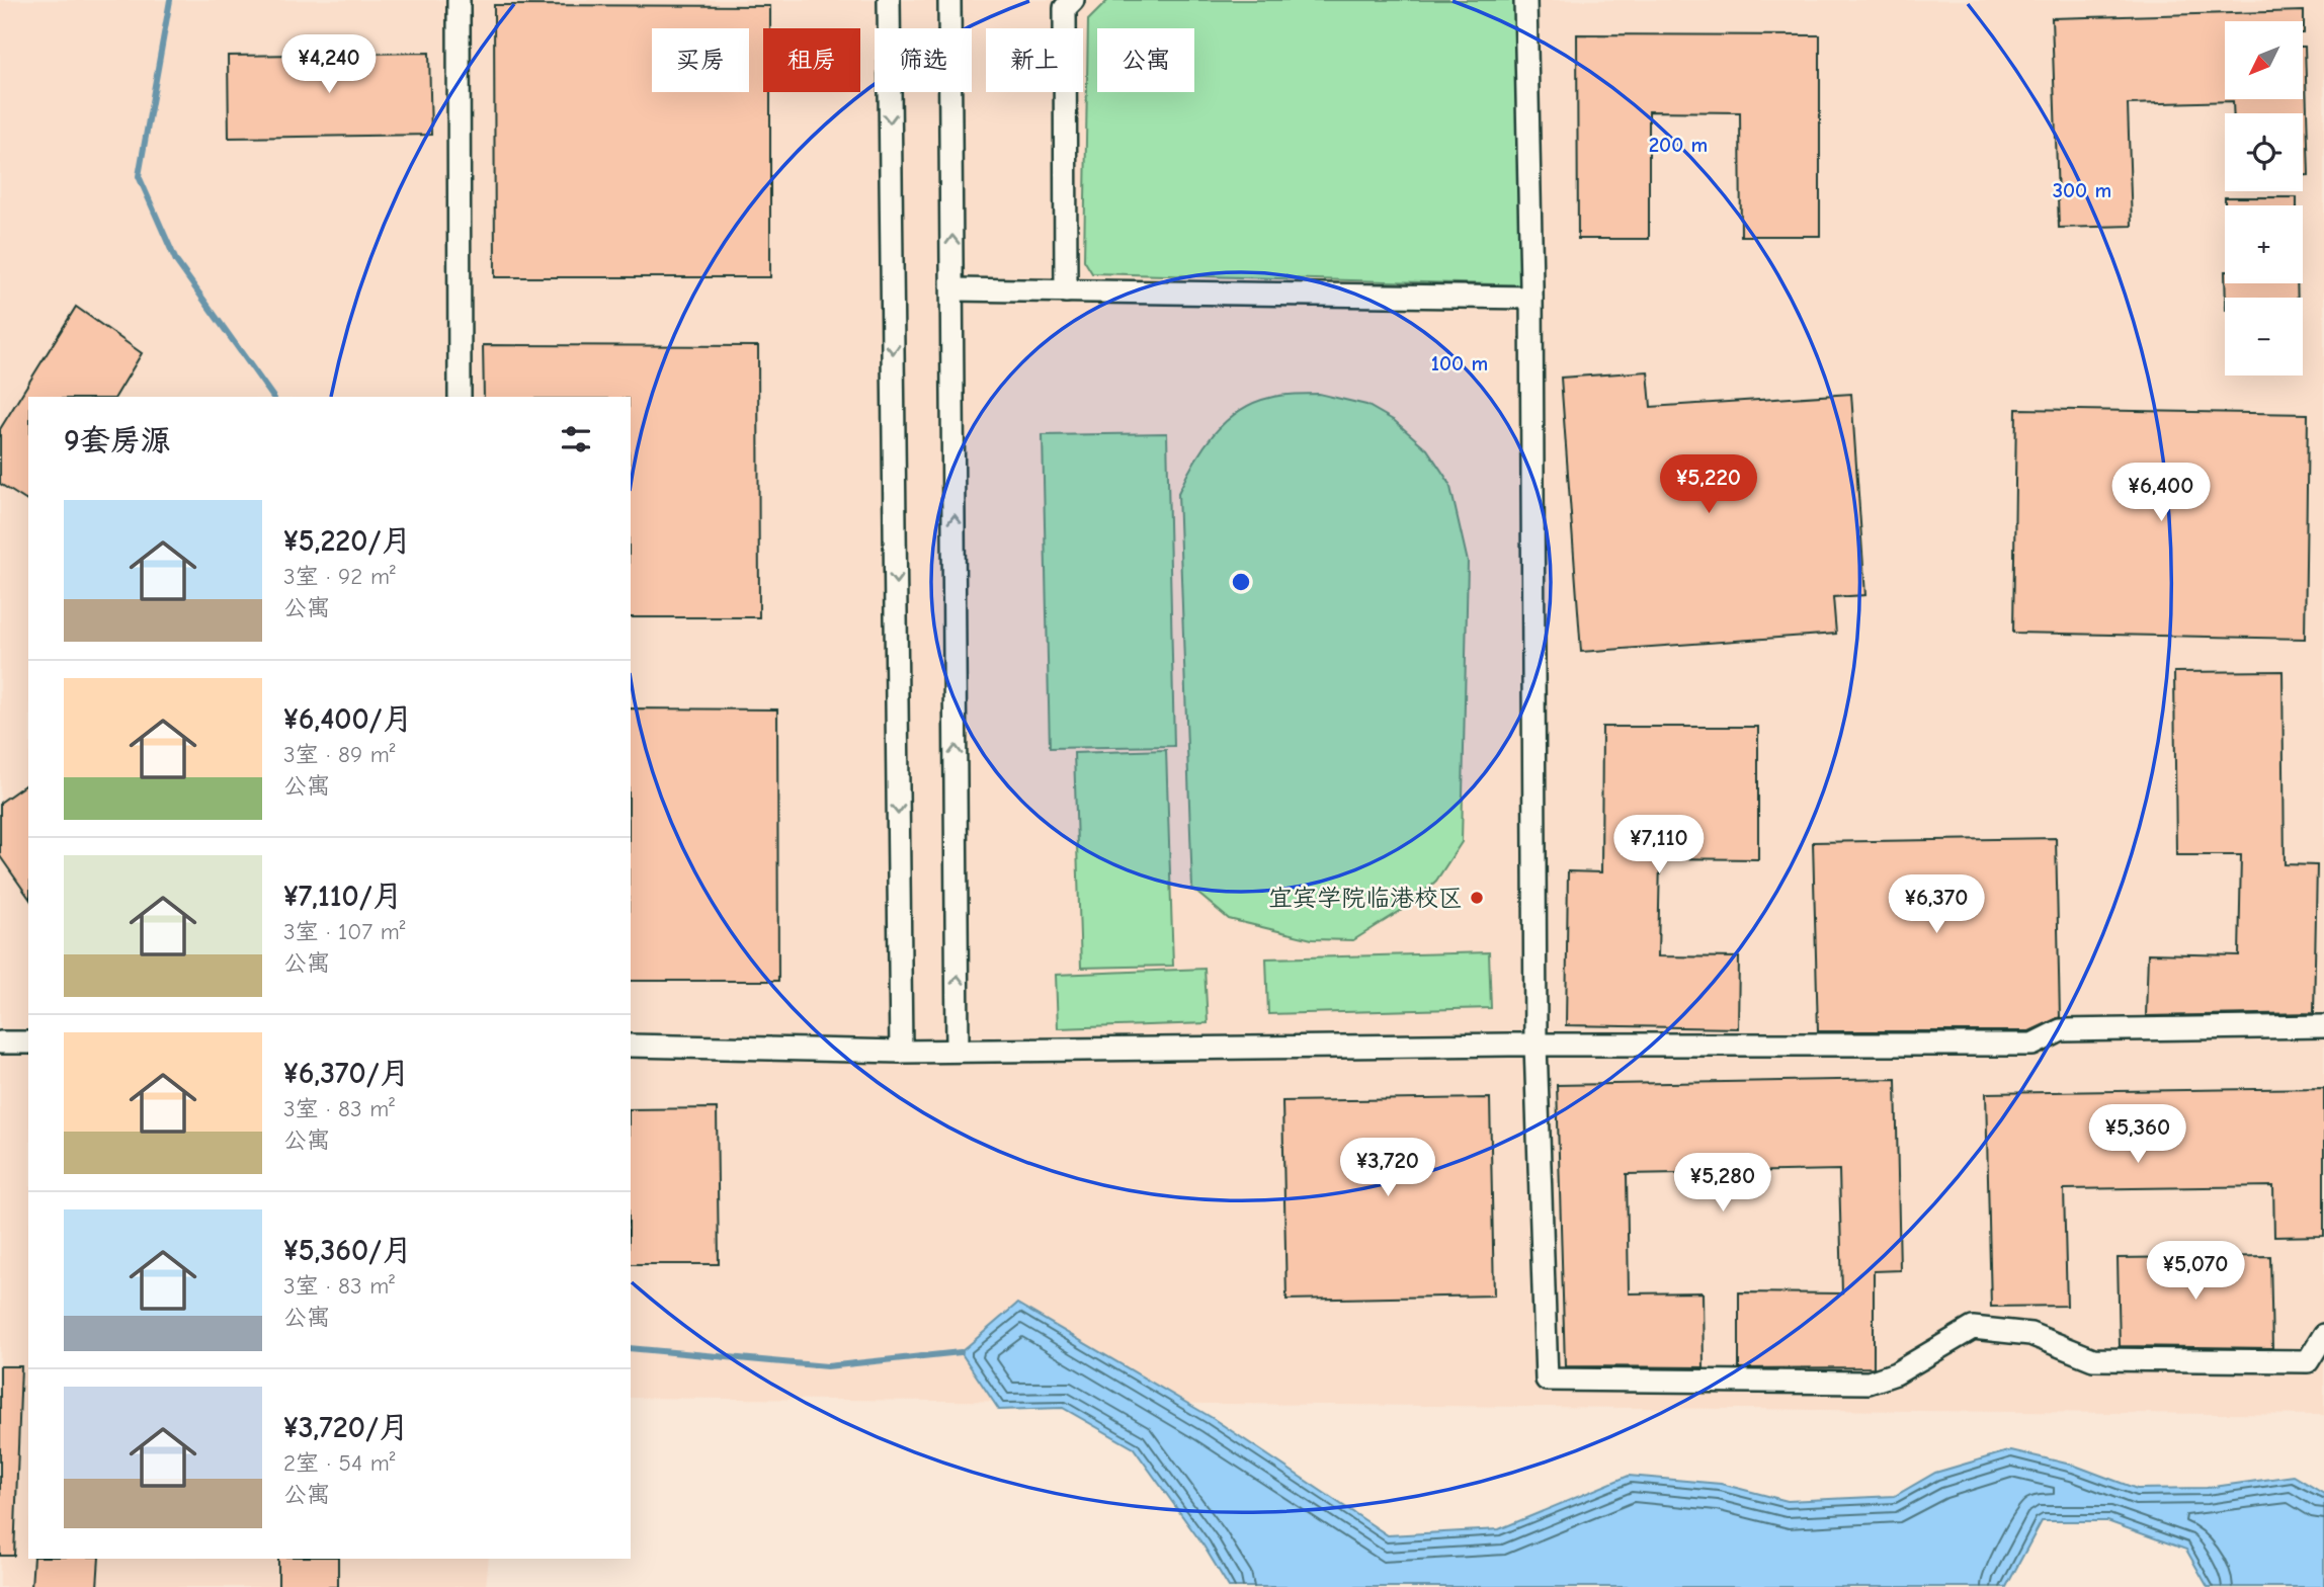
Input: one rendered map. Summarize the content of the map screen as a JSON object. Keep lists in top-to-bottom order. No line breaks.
{"places":["宜宾学院临港校区"],"north":"bottom left","page":{"map_buttons":["+","−"],"chip":["买房","租房","筛选","新上","公寓"],"price":["¥4,240","¥5,220","¥6,400","¥7,110","¥6,370","¥5,360","¥3,720","¥5,280","¥5,070"],"heading":"9套房源","list":[{"name":"¥5,220/月","note":"3室 · 92 m² · 公寓"},{"name":"¥6,400/月","note":"3室 · 89 m² · 公寓"},{"name":"¥7,110/月","note":"3室 · 107 m² · 公寓"},{"name":"¥6,370/月","note":"3室 · 83 m² · 公寓"},{"name":"¥5,360/月","note":"3室 · 83 m² · 公寓"},{"name":"¥3,720/月","note":"2室 · 54 m² · 公寓"}]},"rings":["200 m","300 m","100 m"]}
